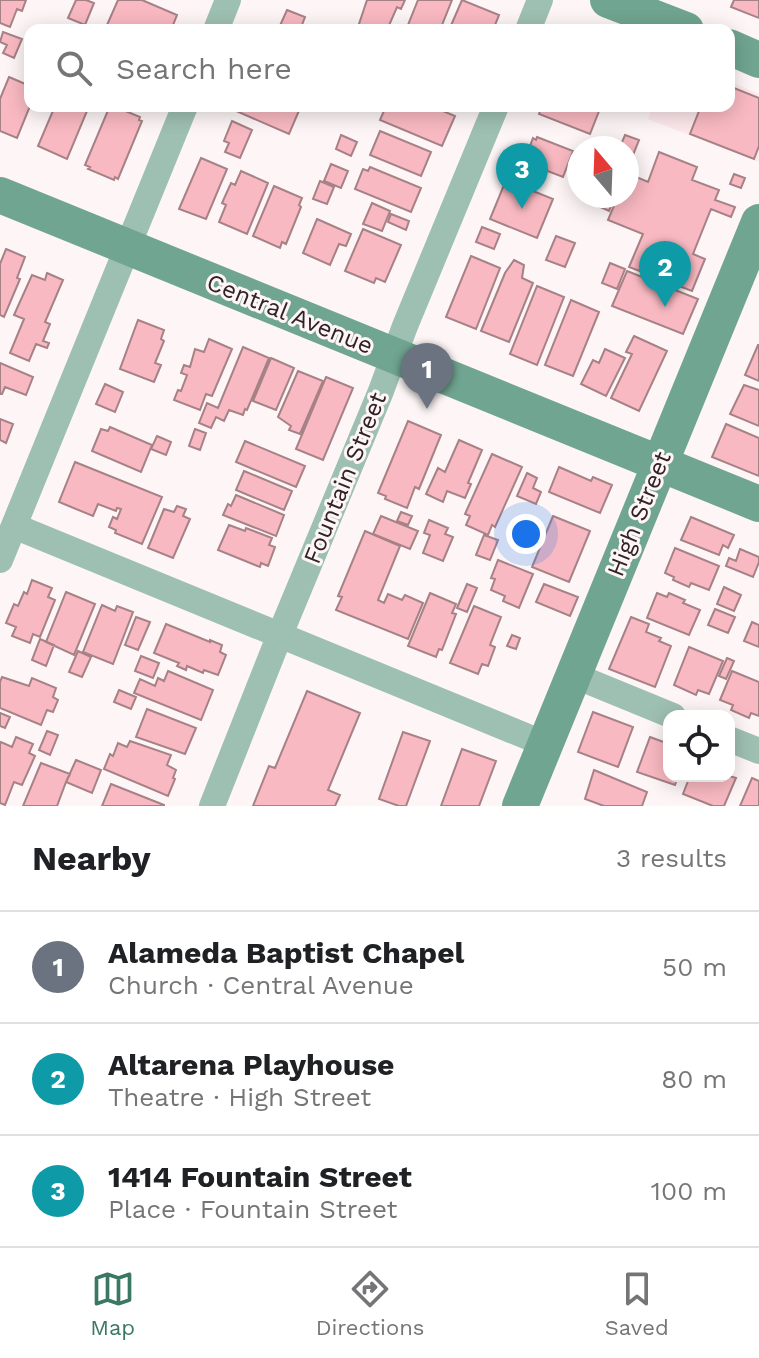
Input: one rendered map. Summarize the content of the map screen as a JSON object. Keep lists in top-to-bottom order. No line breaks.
{"streets":{"street":["Central Avenue","Fountain Street","High Street"]},"crossings":[["Central Avenue","Fountain Street"],["Central Avenue","High Street"]],"north":"top","page":{"search":"Search here","pins":["3","2","1"],"heading":["Nearby","3 results"],"list":[{"mark":"1","name":"Alameda Baptist Chapel","note":"Church · Central Avenue","value":"50 m"},{"mark":"2","name":"Altarena Playhouse","note":"Theatre · High Street","value":"80 m"},{"mark":"3","name":"1414 Fountain Street","note":"Place · Fountain Street","value":"100 m"}],"nav":["Map","Directions","Saved"]}}
